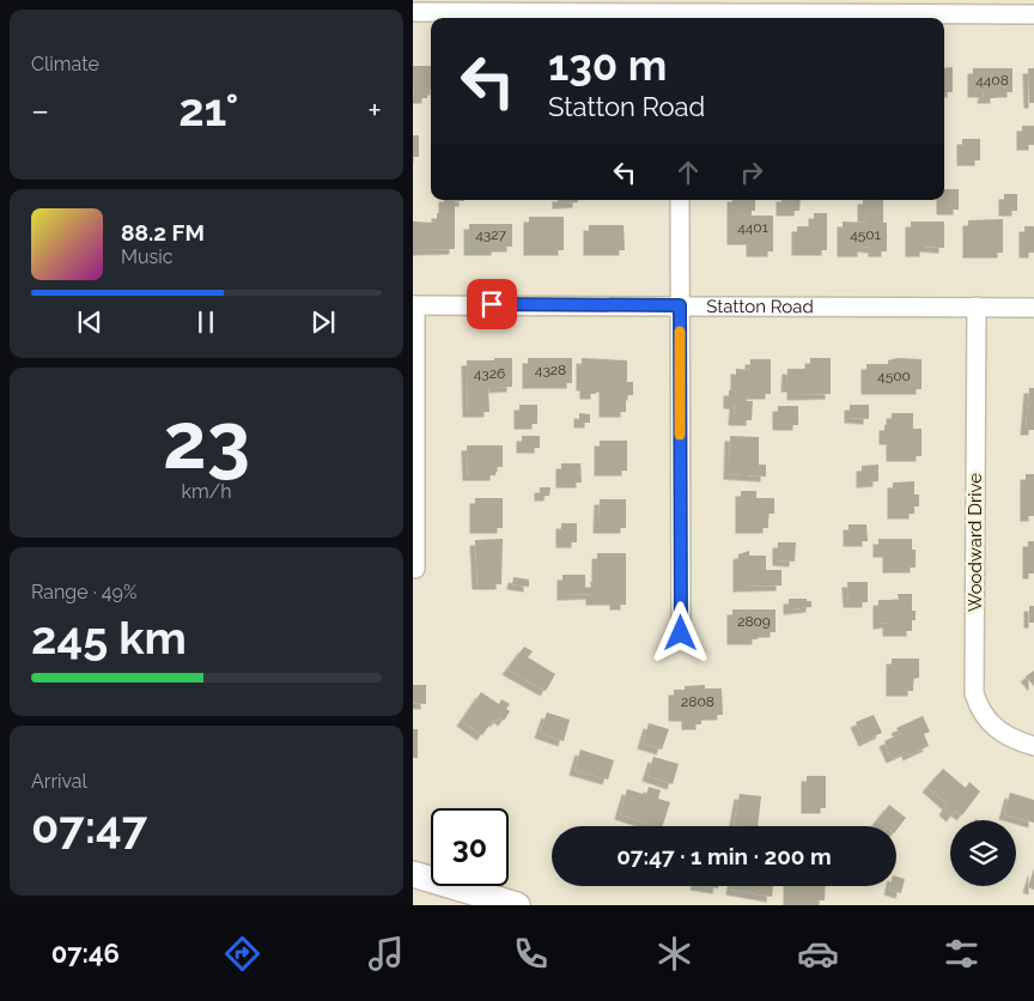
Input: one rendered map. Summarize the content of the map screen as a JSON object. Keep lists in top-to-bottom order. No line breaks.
{"streets":{"street":["Statton Road","Woodward Drive"]},"crossings":[["Statton Road","Woodward Drive"]],"house_numbers":["4408","4401","4327","4501","4328","4326","4500","2809","2808"],"page":{"tile":["Climate",["23","km/h"],["Range · 49%","245 km"],["Arrival","07:47"]],"turn":["130 m","Statton Road"],"heat":["−","21°","+"],"song":["88.2 FM","Music"],"limit":"30","trip":"07:47 · 1 min · 200 m","tabs":"07:46"}}
